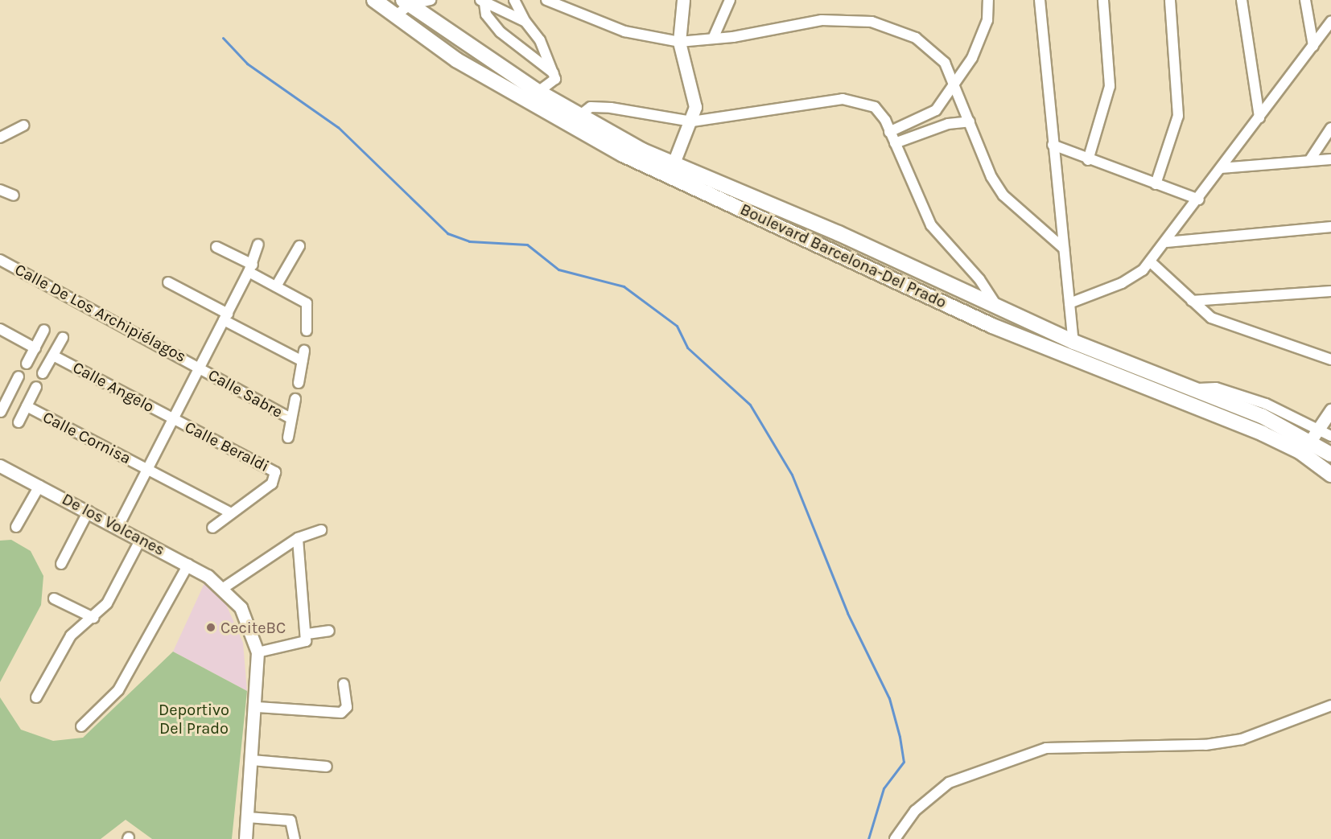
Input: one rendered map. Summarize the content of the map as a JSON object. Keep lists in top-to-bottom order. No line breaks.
{"streets":{"main road":["Boulevard Barcelona-Del Prado"],"street":["Calle De Los Archipiélagos","Calle Angelo","Calle Sabre","Calle Cornisa","Calle Beraldi","De los Volcanes"]},"crossings":[["Calle De Los Archipiélagos","Calle Sabre"],["Calle Angelo","Calle Beraldi"],["Calle Cornisa","Calle Beraldi"]],"parks":["Deportivo Del Prado"],"places":["CeciteBC"]}
